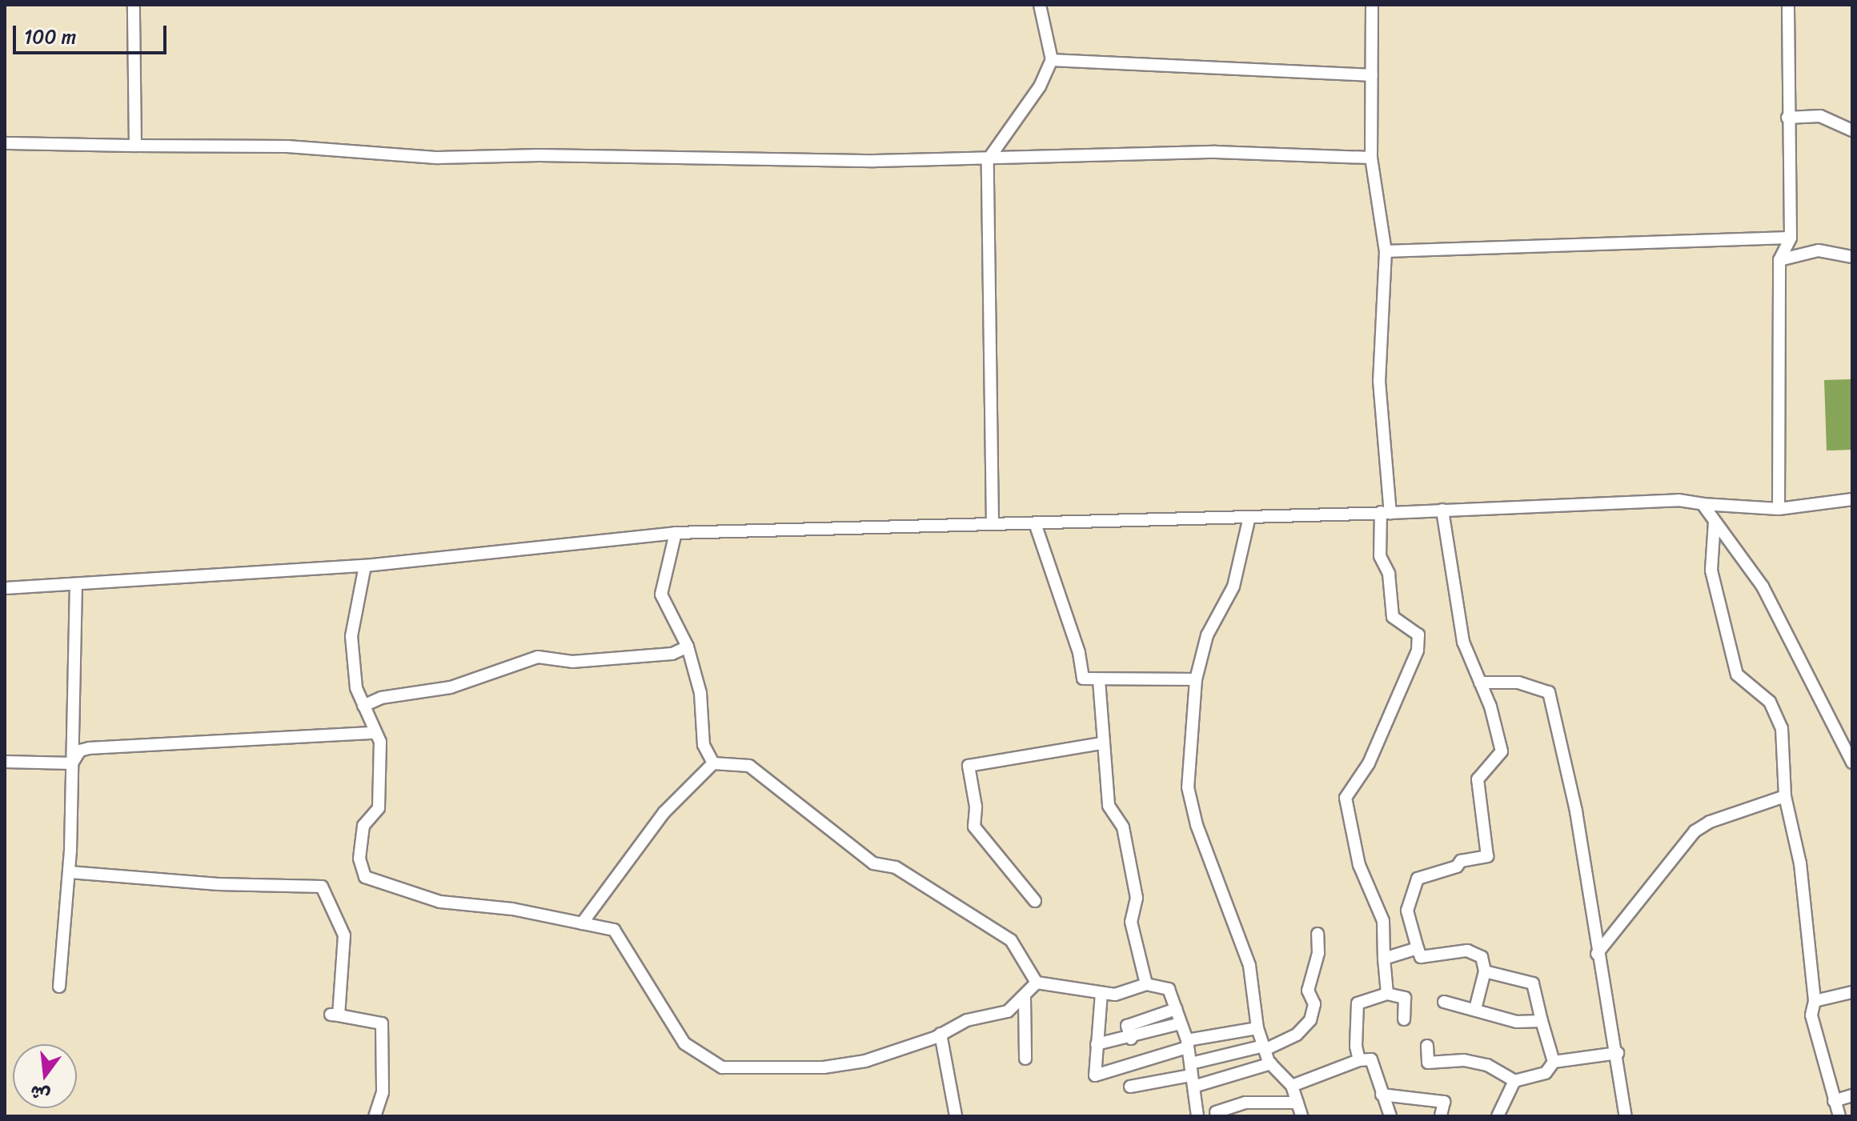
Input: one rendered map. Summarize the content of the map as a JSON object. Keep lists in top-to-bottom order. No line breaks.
{"scale_bar":"100 m","north":"bottom"}
